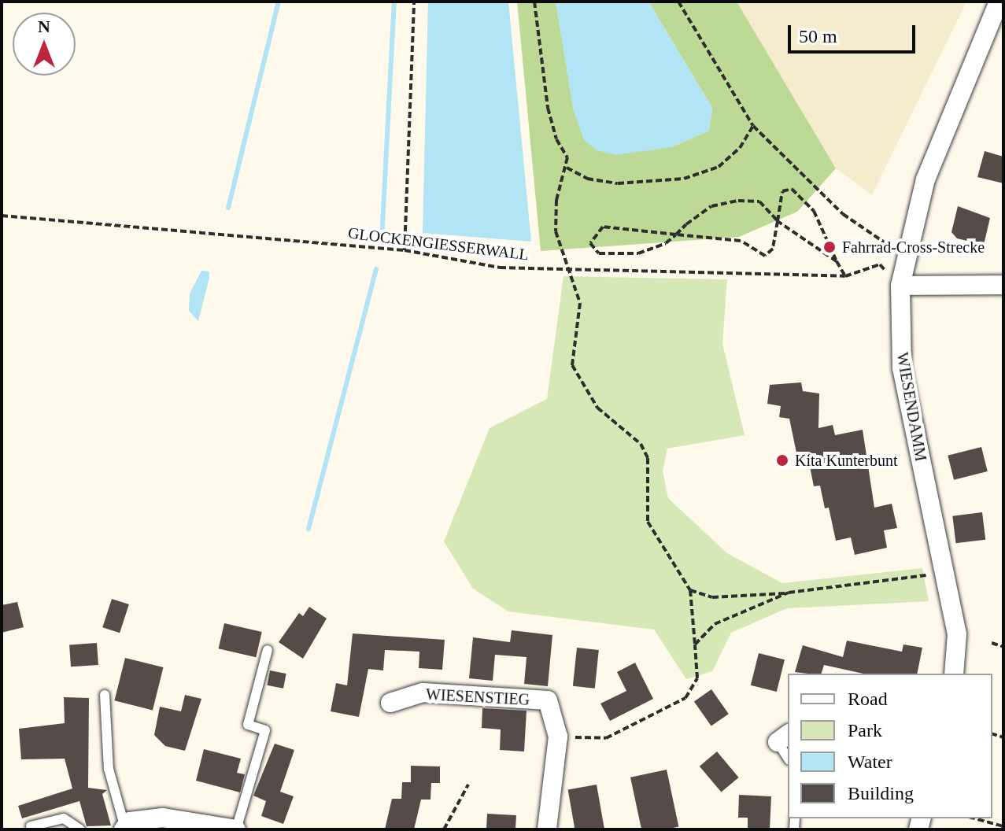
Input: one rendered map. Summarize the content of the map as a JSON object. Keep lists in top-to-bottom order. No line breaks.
{"streets":{"street":["WIESENDAMM","WIESENSTIEG"],"path":["GLOCKENGIESSERWALL"]},"crossings":[["GLOCKENGIESSERWALL","WIESENDAMM"]],"places":["Fahrrad-Cross-Strecke","Kita Kunterbunt"],"legend":["Road","Park","Water","Building"],"scale_bar":"50 m","north":"top"}
